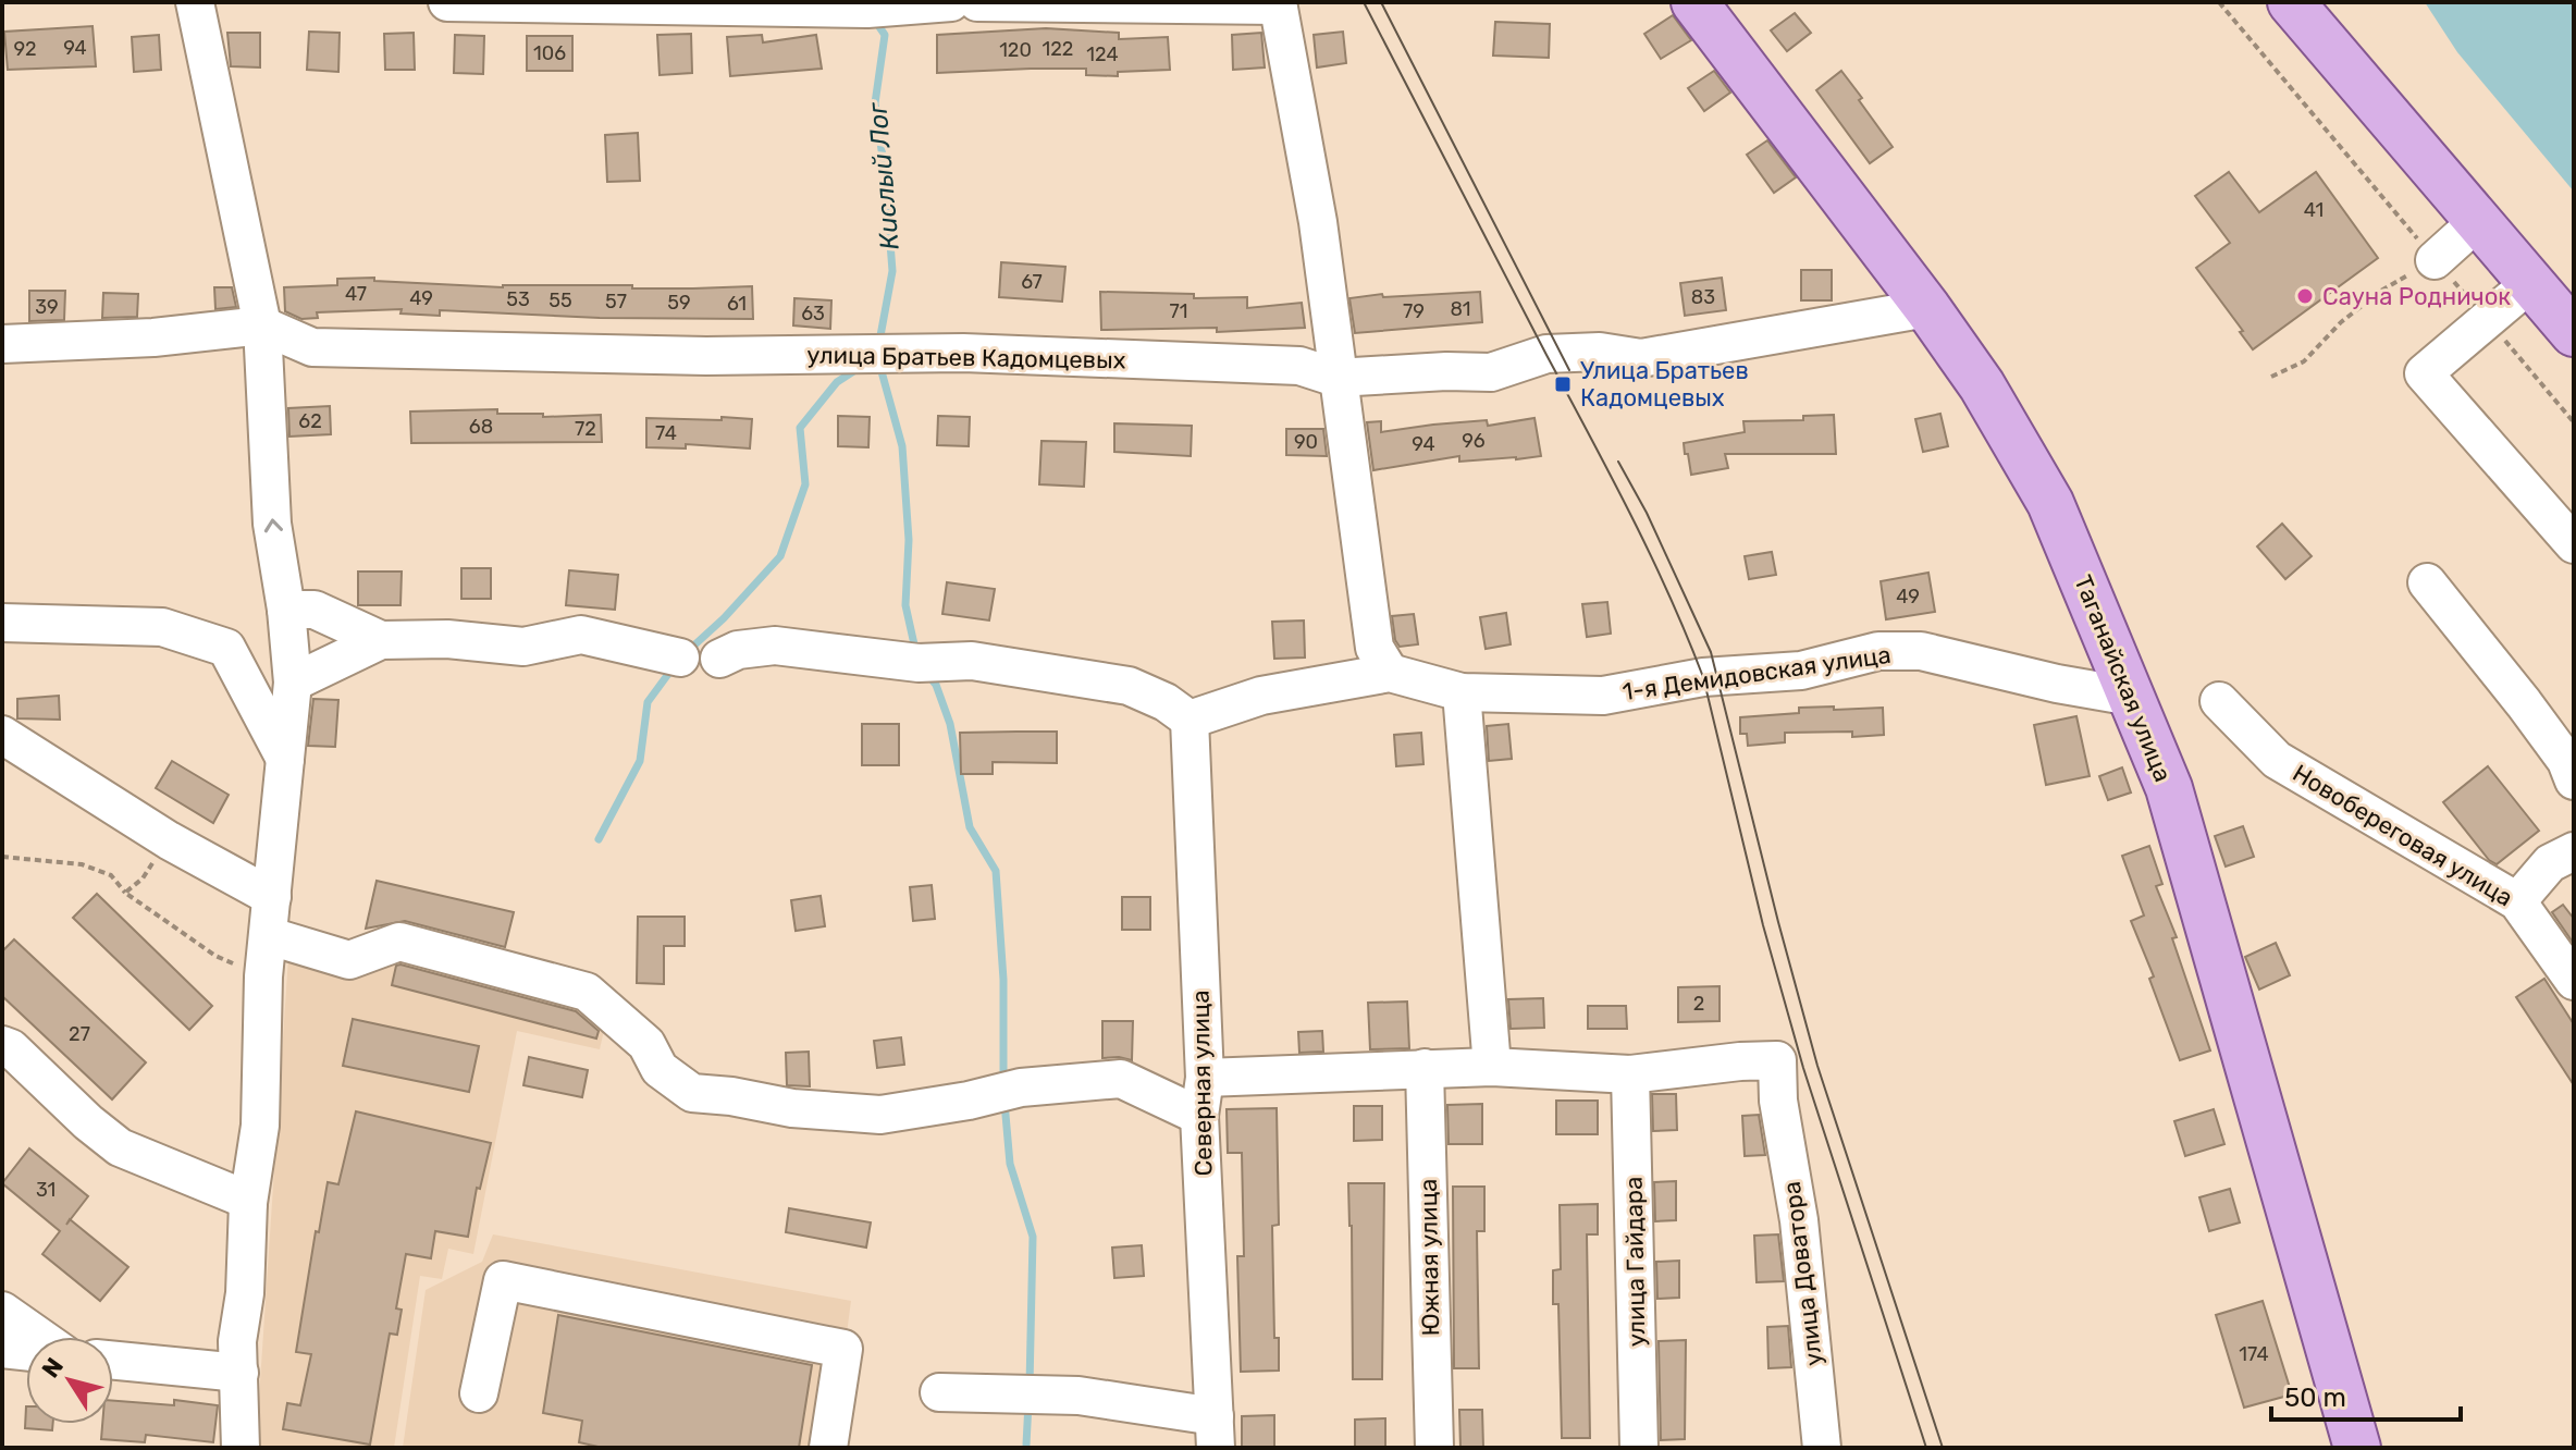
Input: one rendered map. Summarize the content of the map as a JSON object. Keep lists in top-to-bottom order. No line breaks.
{"streets":{"main road":["Таганайская улица"],"street":["улица Братьев Кадомцевых","1-я Демидовская улица","Новобереговая улица","Северная улица","Южная улица","улица Гайдара","улица Доватора"]},"crossings":[["улица Братьев Кадомцевых","Таганайская улица"],["1-я Демидовская улица","Таганайская улица"],["1-я Демидовская улица","Северная улица"],["улица Гайдара","улица Доватора"]],"water":["Кислый Лог"],"places":{"other":["Сауна Родничок"],"transit":["Улица Братьев Кадомцевых"]},"house_numbers":["94","92","122","120","106","124","41","67","47","83","49","53","55","57","59","61","39","81","71","79","63","62","68","72","74","96","90","94","49","2","27","31","174"],"scale_bar":"50 m","north":"top left"}
